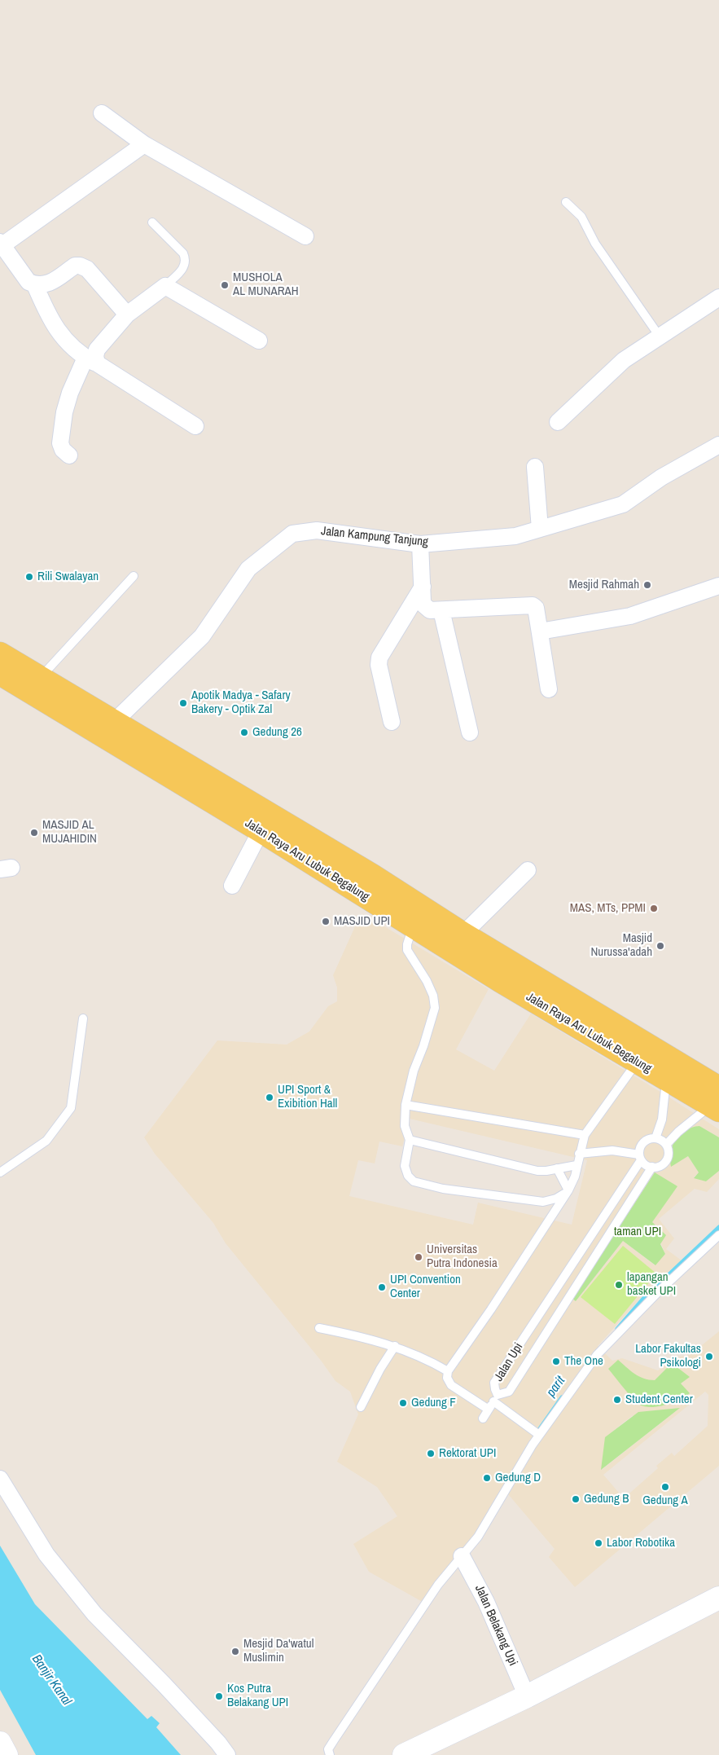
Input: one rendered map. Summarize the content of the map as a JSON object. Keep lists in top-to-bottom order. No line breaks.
{"streets":{"main road":["Jalan Raya Aru Lubuk Begalung"],"street":["Jalan Kampung Tanjung","Jalan Belakang Upi"],"lane":["Jalan Upi"]},"crossings":[["Jalan Kampung Tanjung","Jalan Raya Aru Lubuk Begalung"]],"water":["parit","Banjir Kanal"],"parks":["taman UPI"],"places":["MUSHOLA AL MUNARAH","Rili Swalayan","Mesjid Rahmah","Apotik Madya - Safary Bakery - Optik Zal","Gedung 26","MASJID AL MUJAHIDIN","MAS, MTs, PPMI","MASJID UPI","Masjid Nurussa'adah","UPI Sport & Exibition Hall","Universitas Putra Indonesia","lapangan basket UPI","UPI Convention Center","Labor Fakultas Psikologi","The One","Student Center","Gedung F","Rektorat UPI","Gedung D","Gedung A","Gedung B","Labor Robotika","Mesjid Da'watul Muslimin","Kos Putra Belakang UPI"]}
